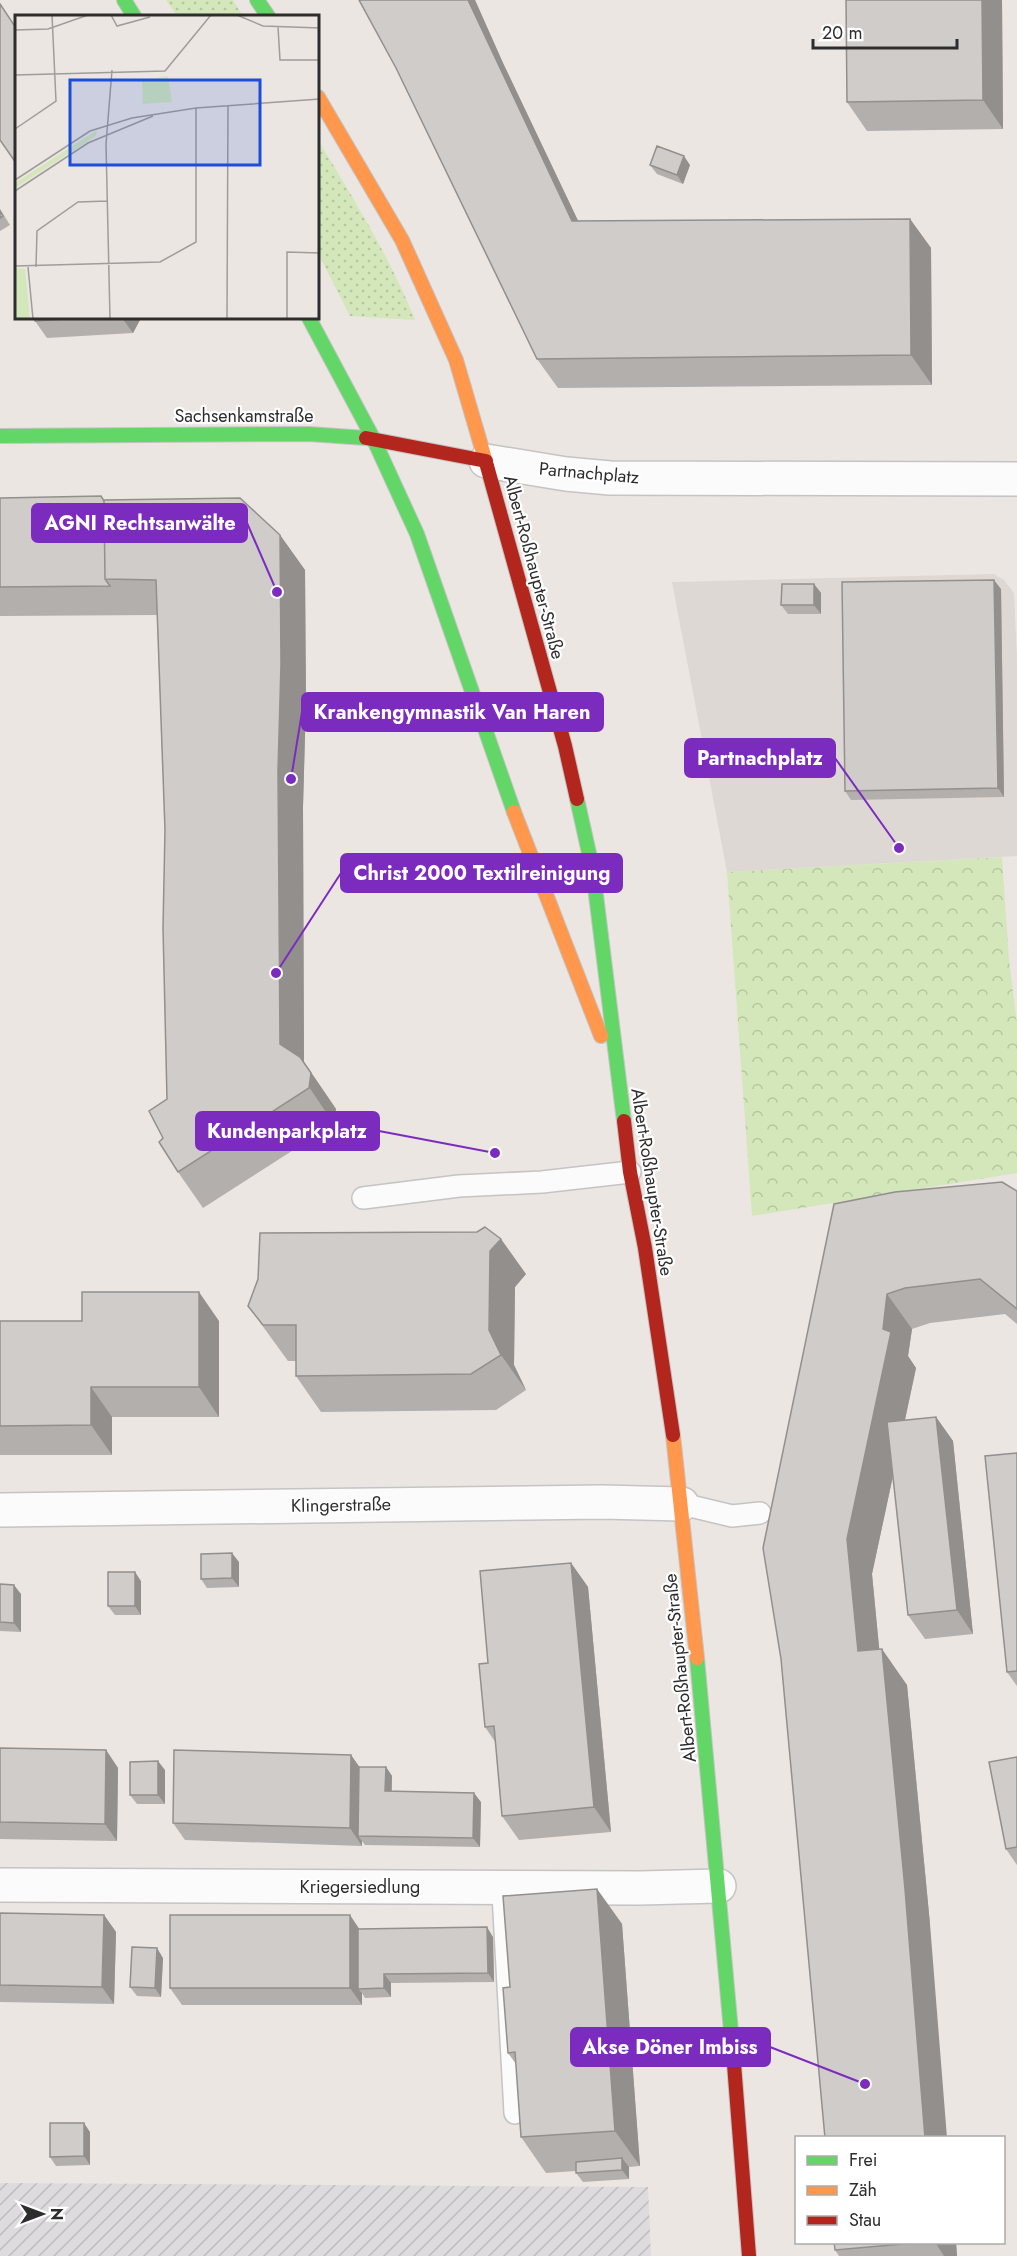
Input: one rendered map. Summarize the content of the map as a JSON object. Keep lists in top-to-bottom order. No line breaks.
{"streets":{"main road":["Sachsenkamstraße","Albert-Roßhaupter-Straße"],"street":["Partnachplatz","Klingerstraße","Kriegersiedlung"]},"crossings":[["Sachsenkamstraße","Partnachplatz"],["Sachsenkamstraße","Albert-Roßhaupter-Straße"],["Partnachplatz","Albert-Roßhaupter-Straße"],["Albert-Roßhaupter-Straße","Klingerstraße"],["Albert-Roßhaupter-Straße","Kriegersiedlung"]],"places":["AGNI Rechtsanwälte","Krankengymnastik Van Haren","Partnachplatz","Christ 2000 Textilreinigung","Kundenparkplatz","Akse Döner Imbiss"],"legend":["Frei","Zäh","Stau"],"scale_bar":"20 m","north":"right"}
